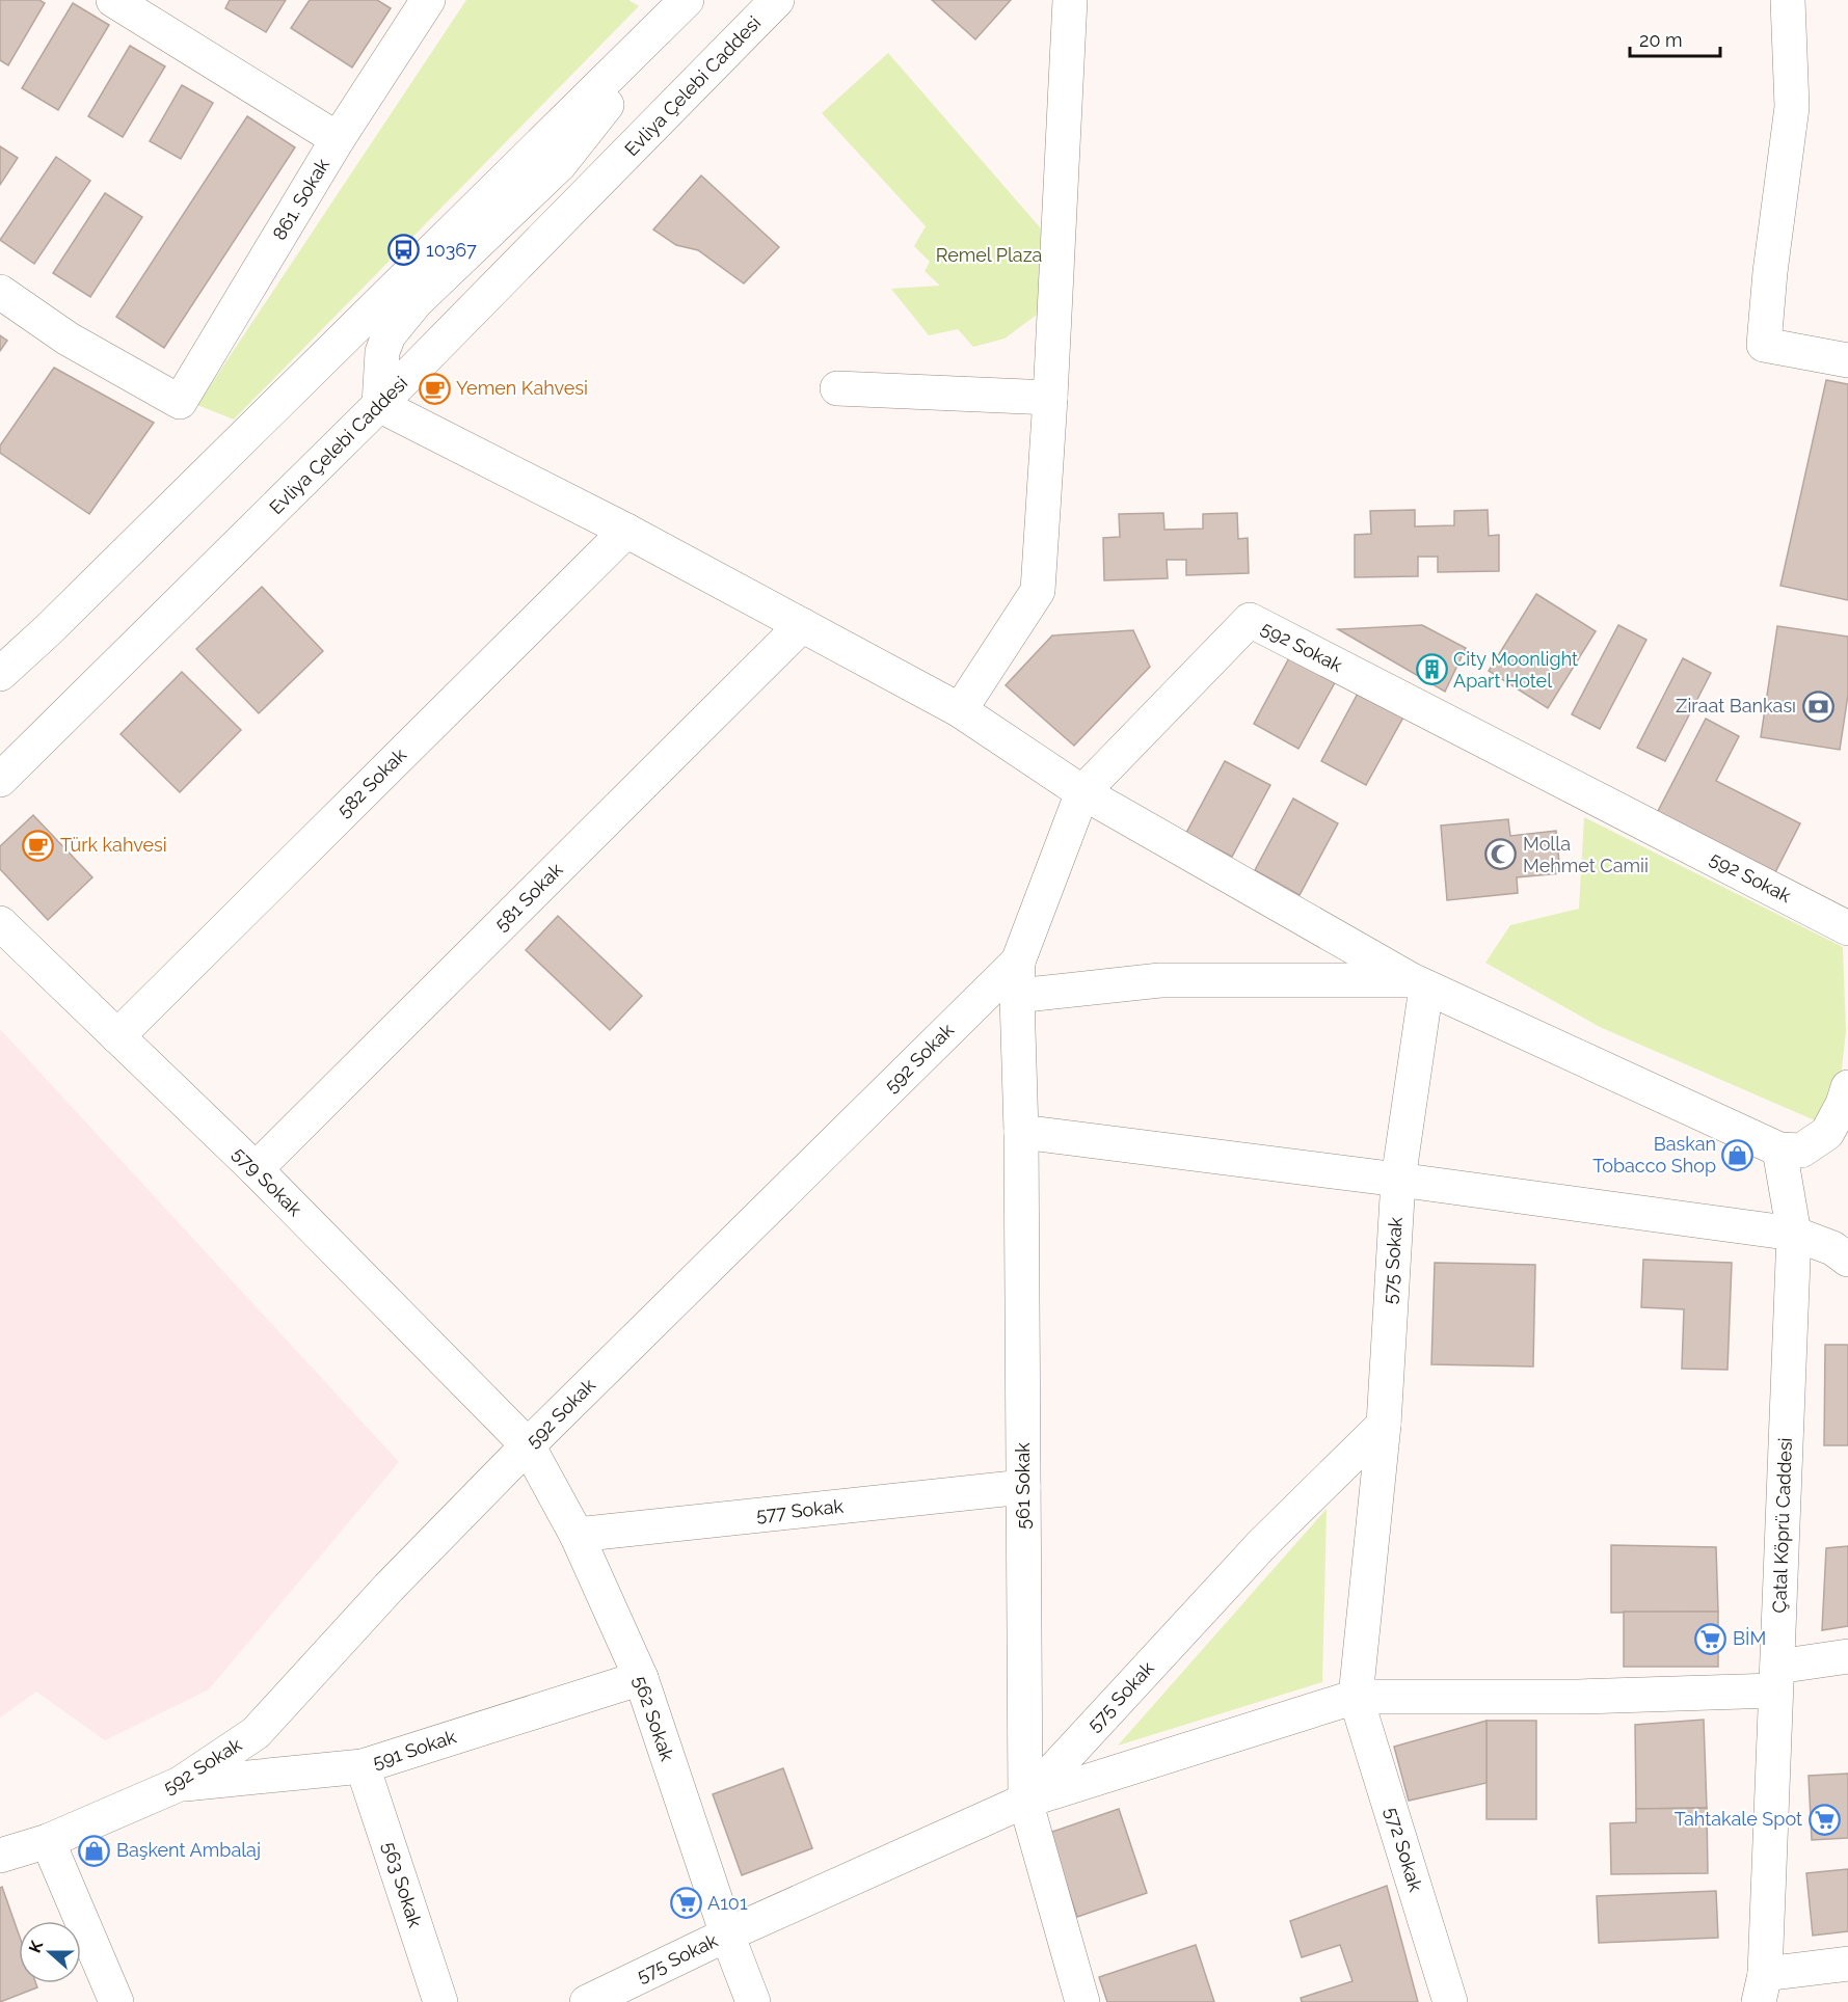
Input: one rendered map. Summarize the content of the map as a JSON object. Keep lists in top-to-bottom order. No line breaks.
{"streets":{"street":["Evliya Çelebi Caddesi","861. Sokak","592 Sokak","582 Sokak","581 Sokak","579 Sokak","575 Sokak","561 Sokak","577 Sokak","Çatal Köprü Caddesi","562 Sokak","591 Sokak","572 Sokak","563 Sokak"]},"crossings":[["592 Sokak","579 Sokak"],["592 Sokak","561 Sokak"],["592 Sokak","562 Sokak"],["592 Sokak","591 Sokak"],["582 Sokak","579 Sokak"],["581 Sokak","579 Sokak"],["579 Sokak","562 Sokak"],["575 Sokak","561 Sokak"],["575 Sokak","562 Sokak"],["561 Sokak","577 Sokak"],["577 Sokak","562 Sokak"],["562 Sokak","591 Sokak"],["591 Sokak","563 Sokak"]],"parks":["Remel Plaza"],"places":{"bus stop":["10367"],"cafe":["Yemen Kahvesi","Türk kahvesi"],"building":["City Moonlight Apart Hotel"],"bank":["Ziraat Bankası"],"mosque":["Molla Mehmet Camii"],"shop":["Baskan Tobacco Shop","Başkent Ambalaj"],"supermarket":["BİM","Tahtakale Spot","A101"]},"scale_bar":"20 m","north":"left"}
